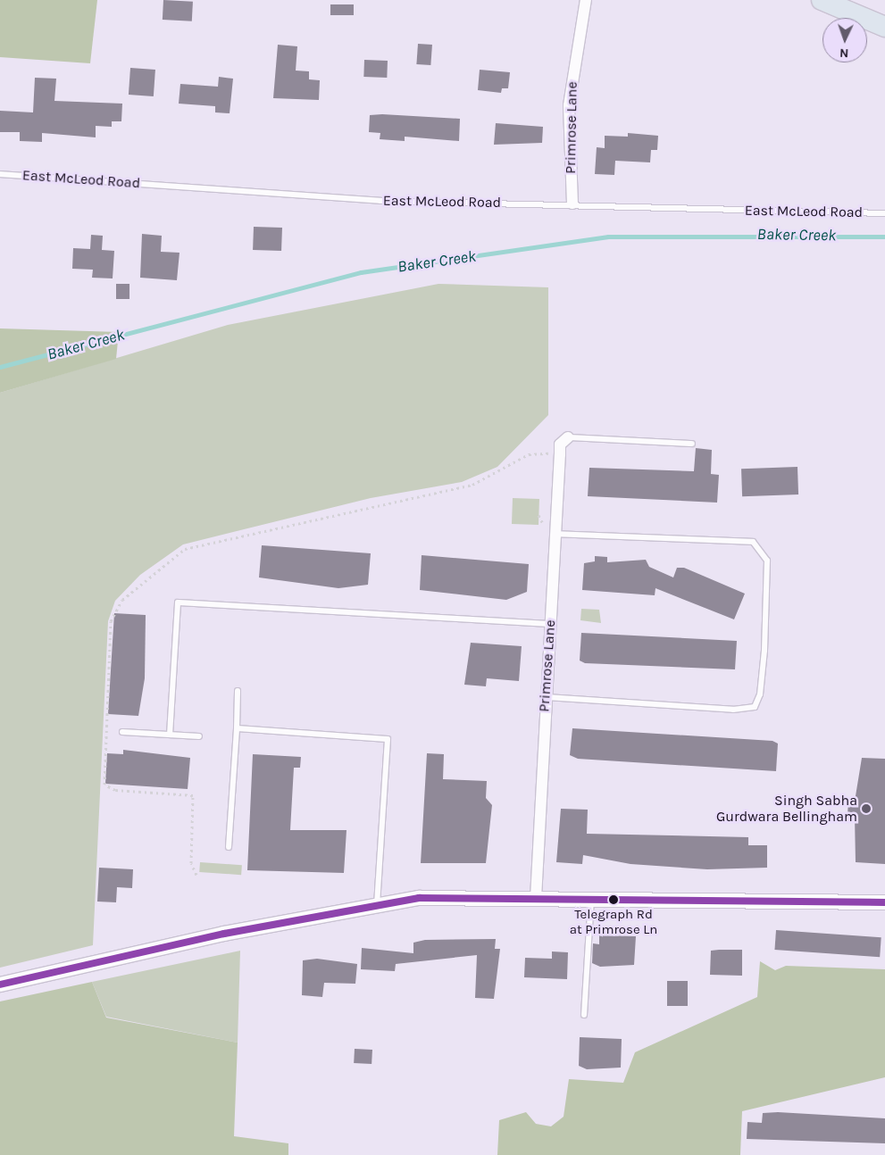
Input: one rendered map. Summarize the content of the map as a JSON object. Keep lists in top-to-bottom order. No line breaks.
{"streets":{"street":["Primrose Lane"],"lane":["East McLeod Road"]},"crossings":[["Primrose Lane","East McLeod Road"]],"water":["Baker Creek"],"places":["Singh Sabha Gurdwara Bellingham","Telegraph Rd at Primrose Ln"],"north":"bottom"}
